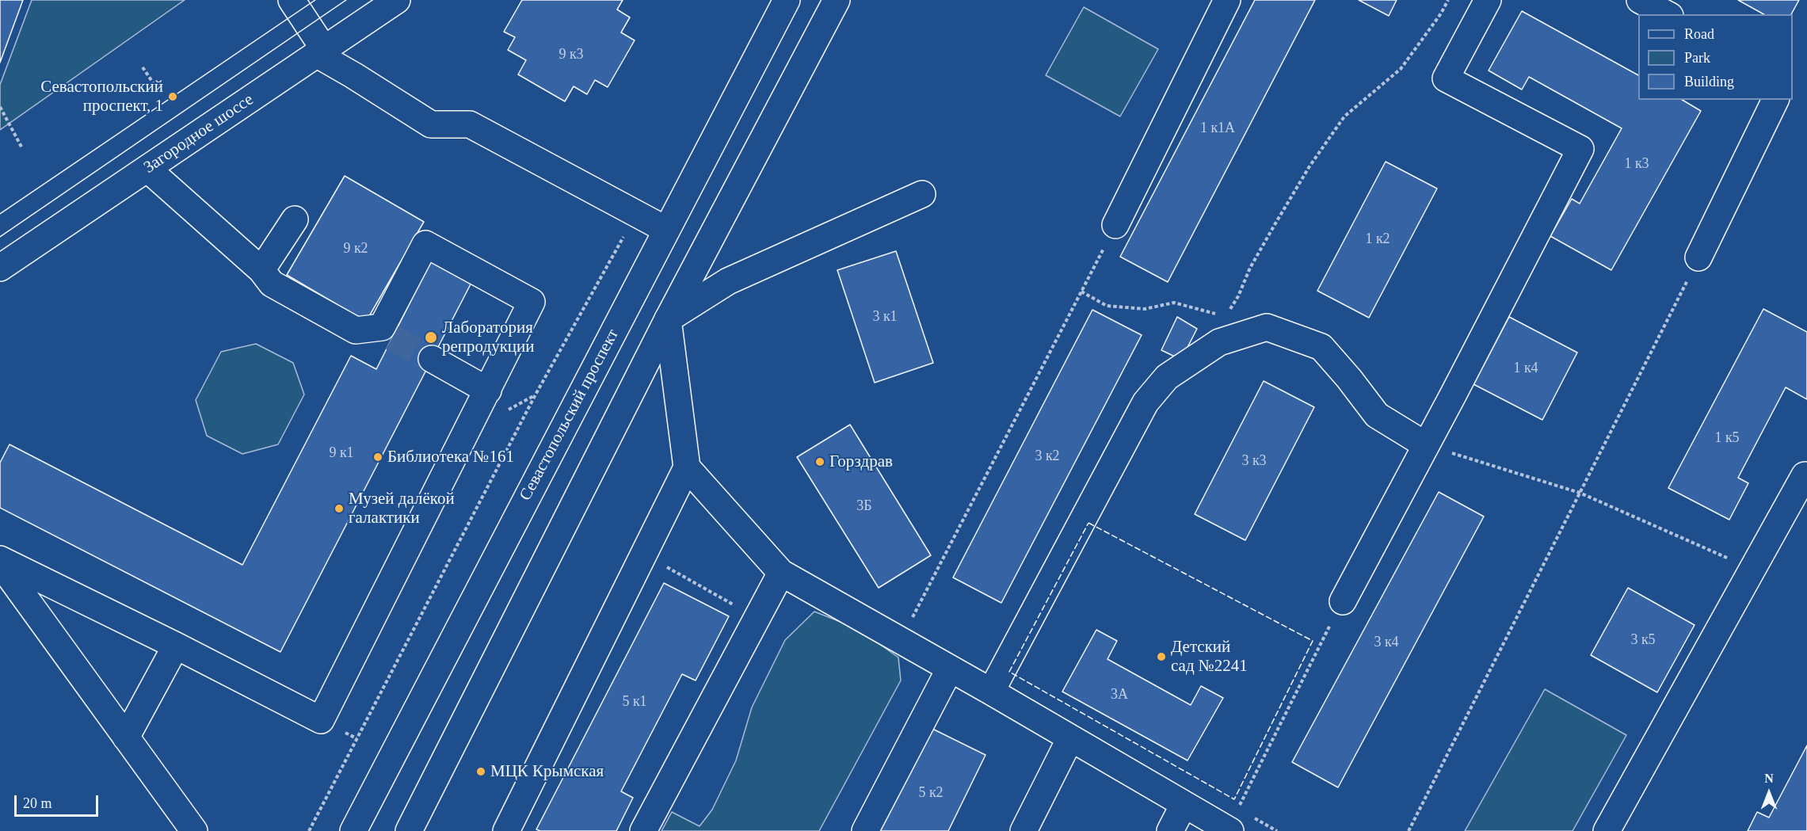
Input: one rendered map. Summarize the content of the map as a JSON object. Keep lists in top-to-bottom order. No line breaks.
{"streets":{"main road":["Загородное шоссе","Севастопольский проспект"]},"places":["Севастопольский проспект, 1","Лаборатория репродукции","Библиотека №161","Горздрав","Музей далёкой галактики","Детский сад №2241","МЦК Крымская"],"house_numbers":["9 к3","1 к1А","1 к3","1 к2","9 к2","3 к1","1 к4","1 к5","9 к1","3 к2","3 к3","3Б","3 к5","3 к4","3А","5 к1","5 к2"],"legend":["Road","Park","Building"],"scale_bar":"20 m","north":"top"}
